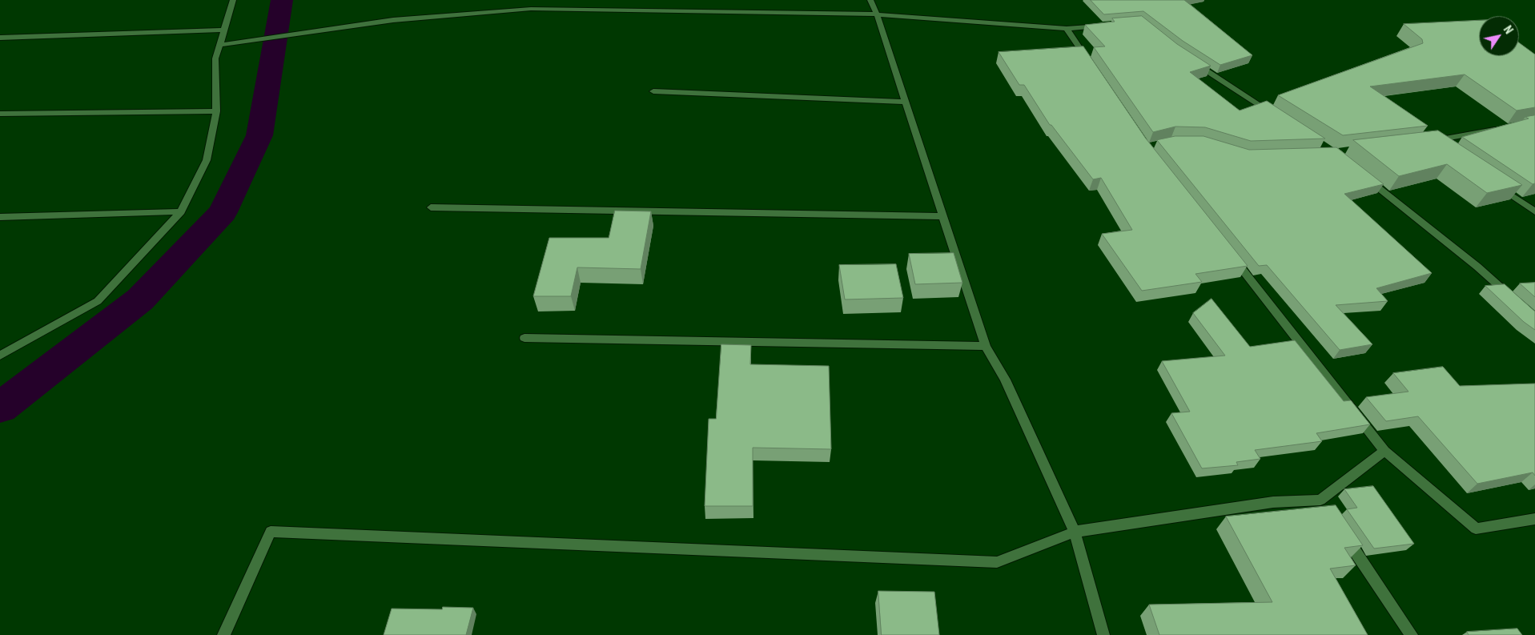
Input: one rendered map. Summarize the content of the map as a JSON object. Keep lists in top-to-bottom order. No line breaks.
{"north":"top right"}
